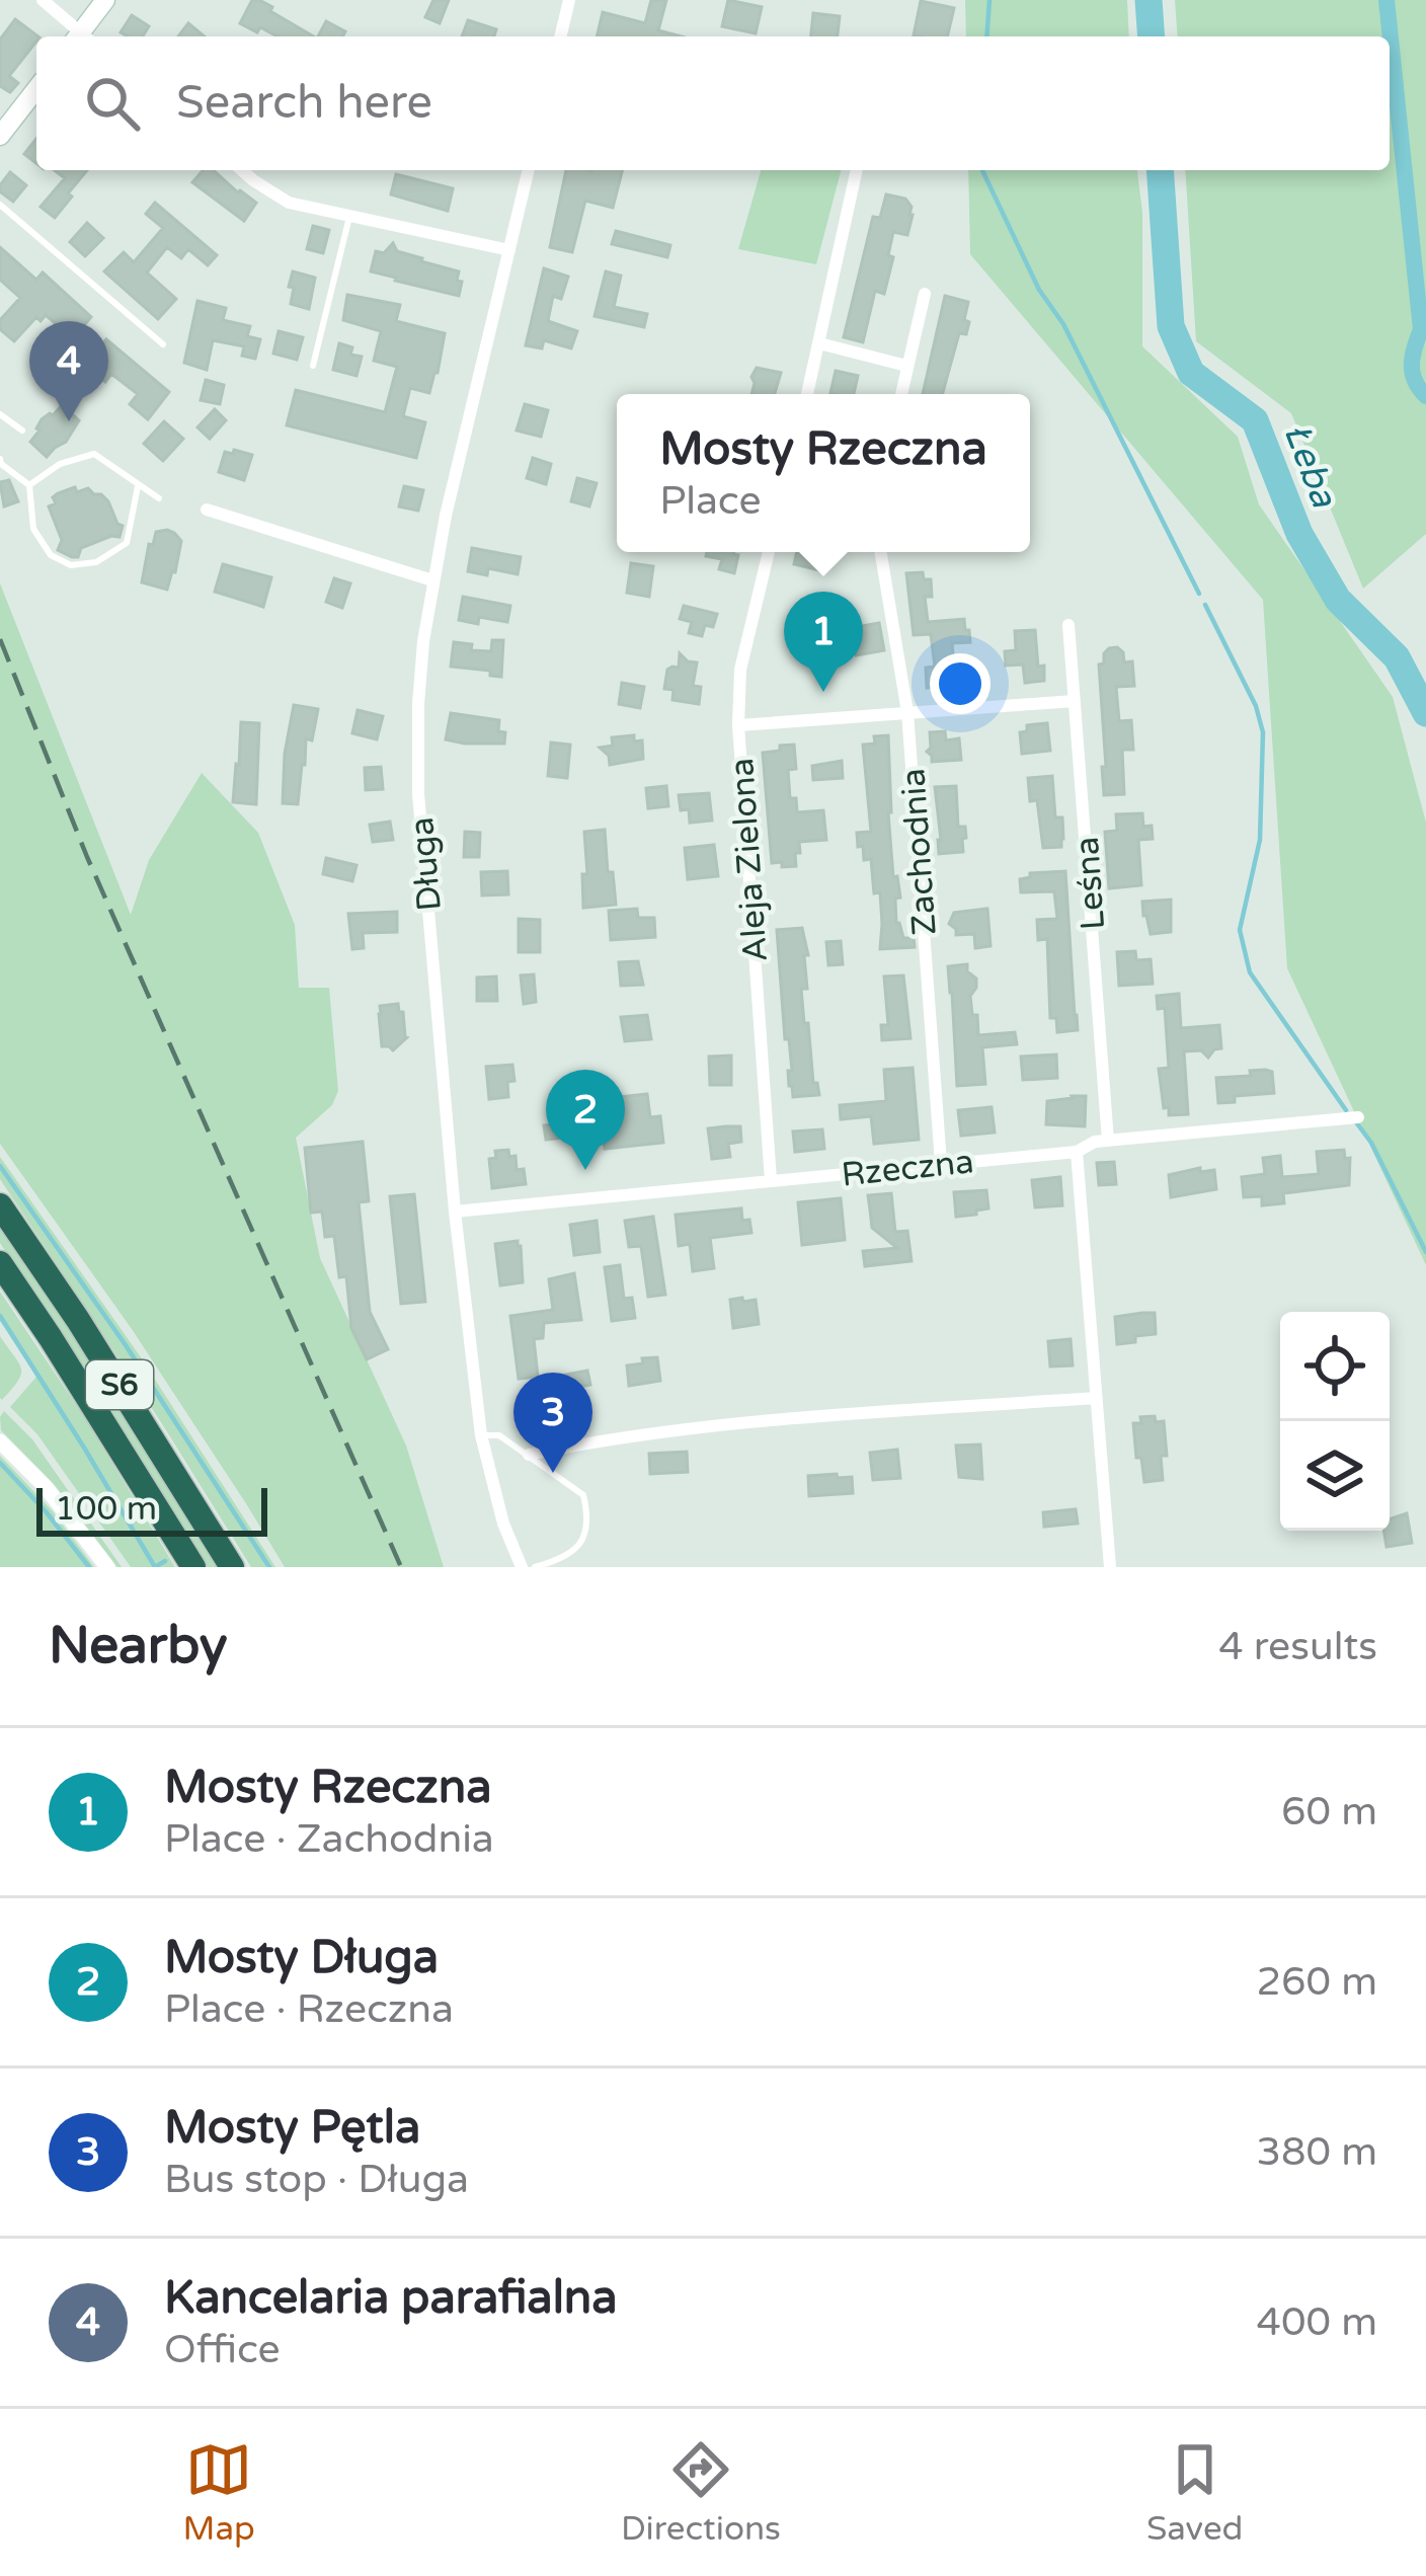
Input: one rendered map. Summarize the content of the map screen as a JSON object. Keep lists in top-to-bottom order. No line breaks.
{"streets":{"highway":["S6"],"street":["Zachodnia","Aleja Zielona","Długa","Leśna","Rzeczna"]},"crossings":[["Zachodnia","Rzeczna"],["Aleja Zielona","Rzeczna"],["Długa","Rzeczna"],["Leśna","Rzeczna"]],"water":["Łeba"],"scale_bar":"100 m","page":{"search":"Search here","pins":["4","1","2","3"],"popup":["Mosty Rzeczna","Place"],"scale":"100 m","heading":["Nearby","4 results"],"list":[{"mark":"1","name":"Mosty Rzeczna","note":"Place · Zachodnia","value":"60 m"},{"mark":"2","name":"Mosty Długa","note":"Place · Rzeczna","value":"260 m"},{"mark":"3","name":"Mosty Pętla","note":"Bus stop · Długa","value":"380 m"},{"mark":"4","name":"Kancelaria parafialna","note":"Office","value":"400 m"}],"nav":["Map","Directions","Saved"]}}
